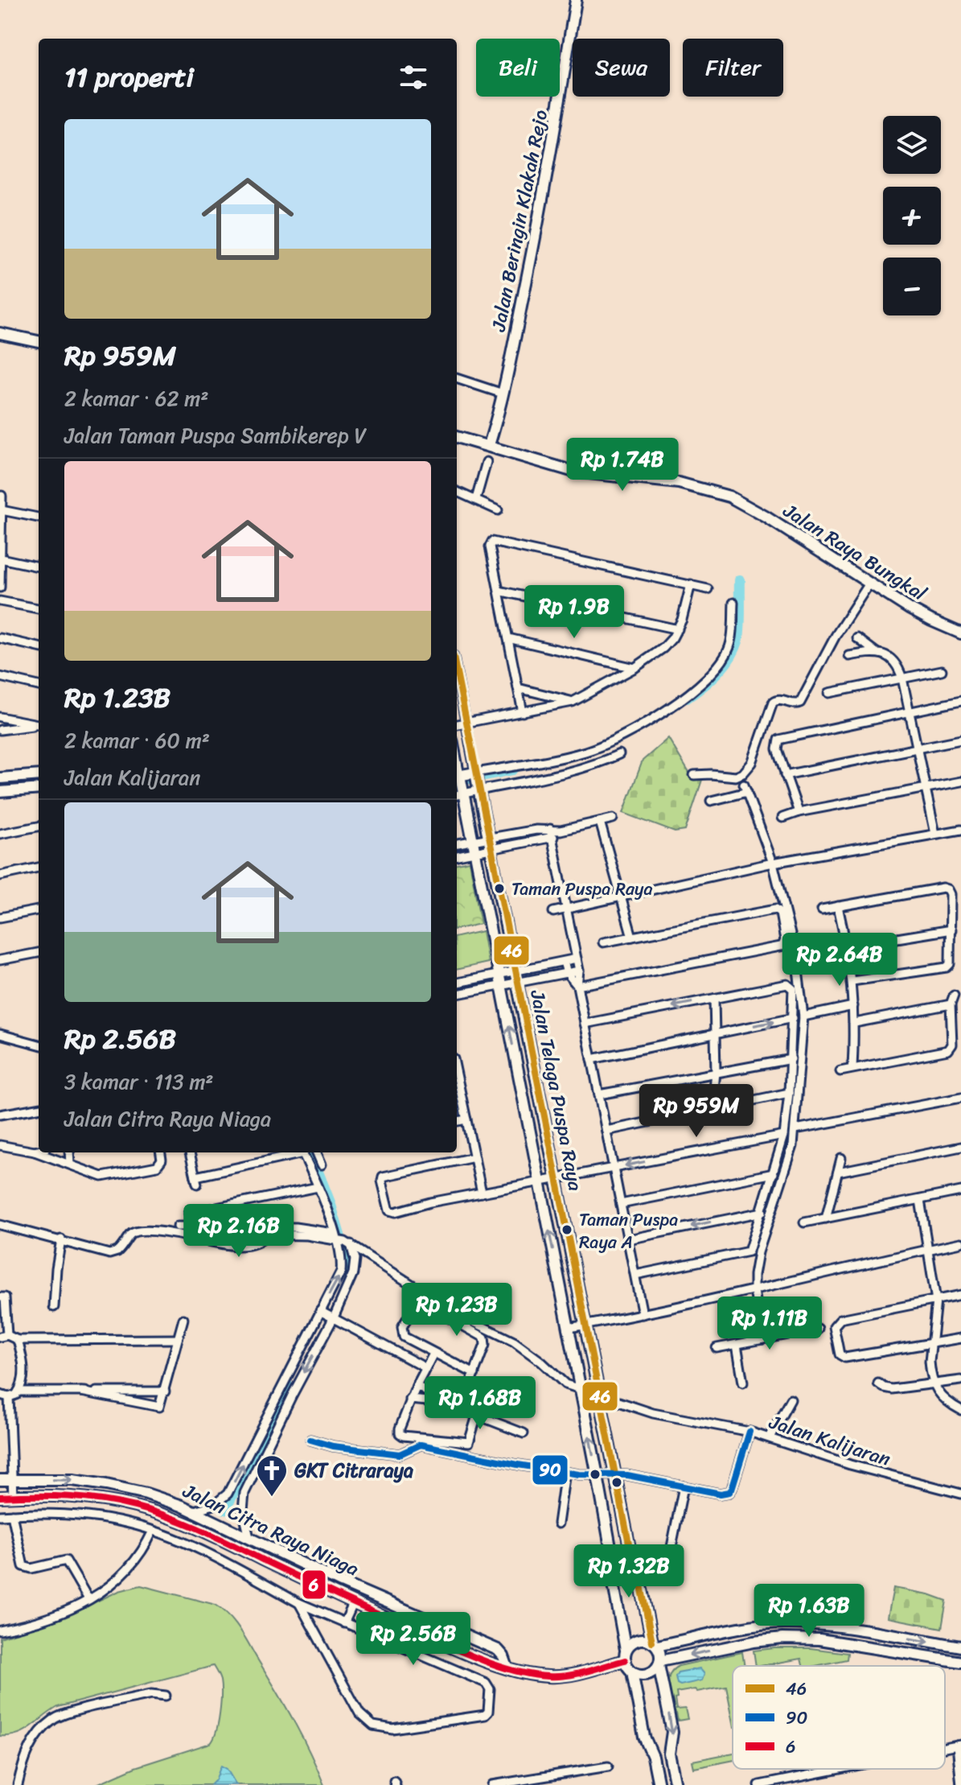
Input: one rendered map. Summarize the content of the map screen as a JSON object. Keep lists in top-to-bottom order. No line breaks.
{"streets":{"street":["Jalan Beringin Klakah Rejo","Jalan Raya Bungkal","Jalan Telaga Puspa Raya","Jalan Kalijaran","Jalan Citra Raya Niaga"]},"crossings":[["Jalan Beringin Klakah Rejo","Jalan Raya Bungkal"],["Jalan Telaga Puspa Raya","Jalan Kalijaran"],["Jalan Telaga Puspa Raya","Jalan Citra Raya Niaga"]],"places":{"other":["Taman Puspa Raya","Taman Puspa Raya A"],"church":["GKT Citraraya"]},"lines":["transit line 46","transit line 90","transit line 6"],"legend":["46","90","6"],"page":{"chip":["Beli","Sewa","Filter"],"heading":"11 properti","map_buttons":["+","−"],"list":[{"name":"Rp 959M","note":"2 kamar · 62 m² · Jalan Taman Puspa Sambikerep V"},{"name":"Rp 1.23B","note":"2 kamar · 60 m² · Jalan Kalijaran"},{"name":"Rp 2.56B","note":"3 kamar · 113 m² · Jalan Citra Raya Niaga"}],"price":["Rp 1.74B","Rp 1.9B","Rp 2.64B","Rp 959M","Rp 2.16B","Rp 1.23B","Rp 1.11B","Rp 1.68B","Rp 1.32B","Rp 1.63B","Rp 2.56B"]}}
